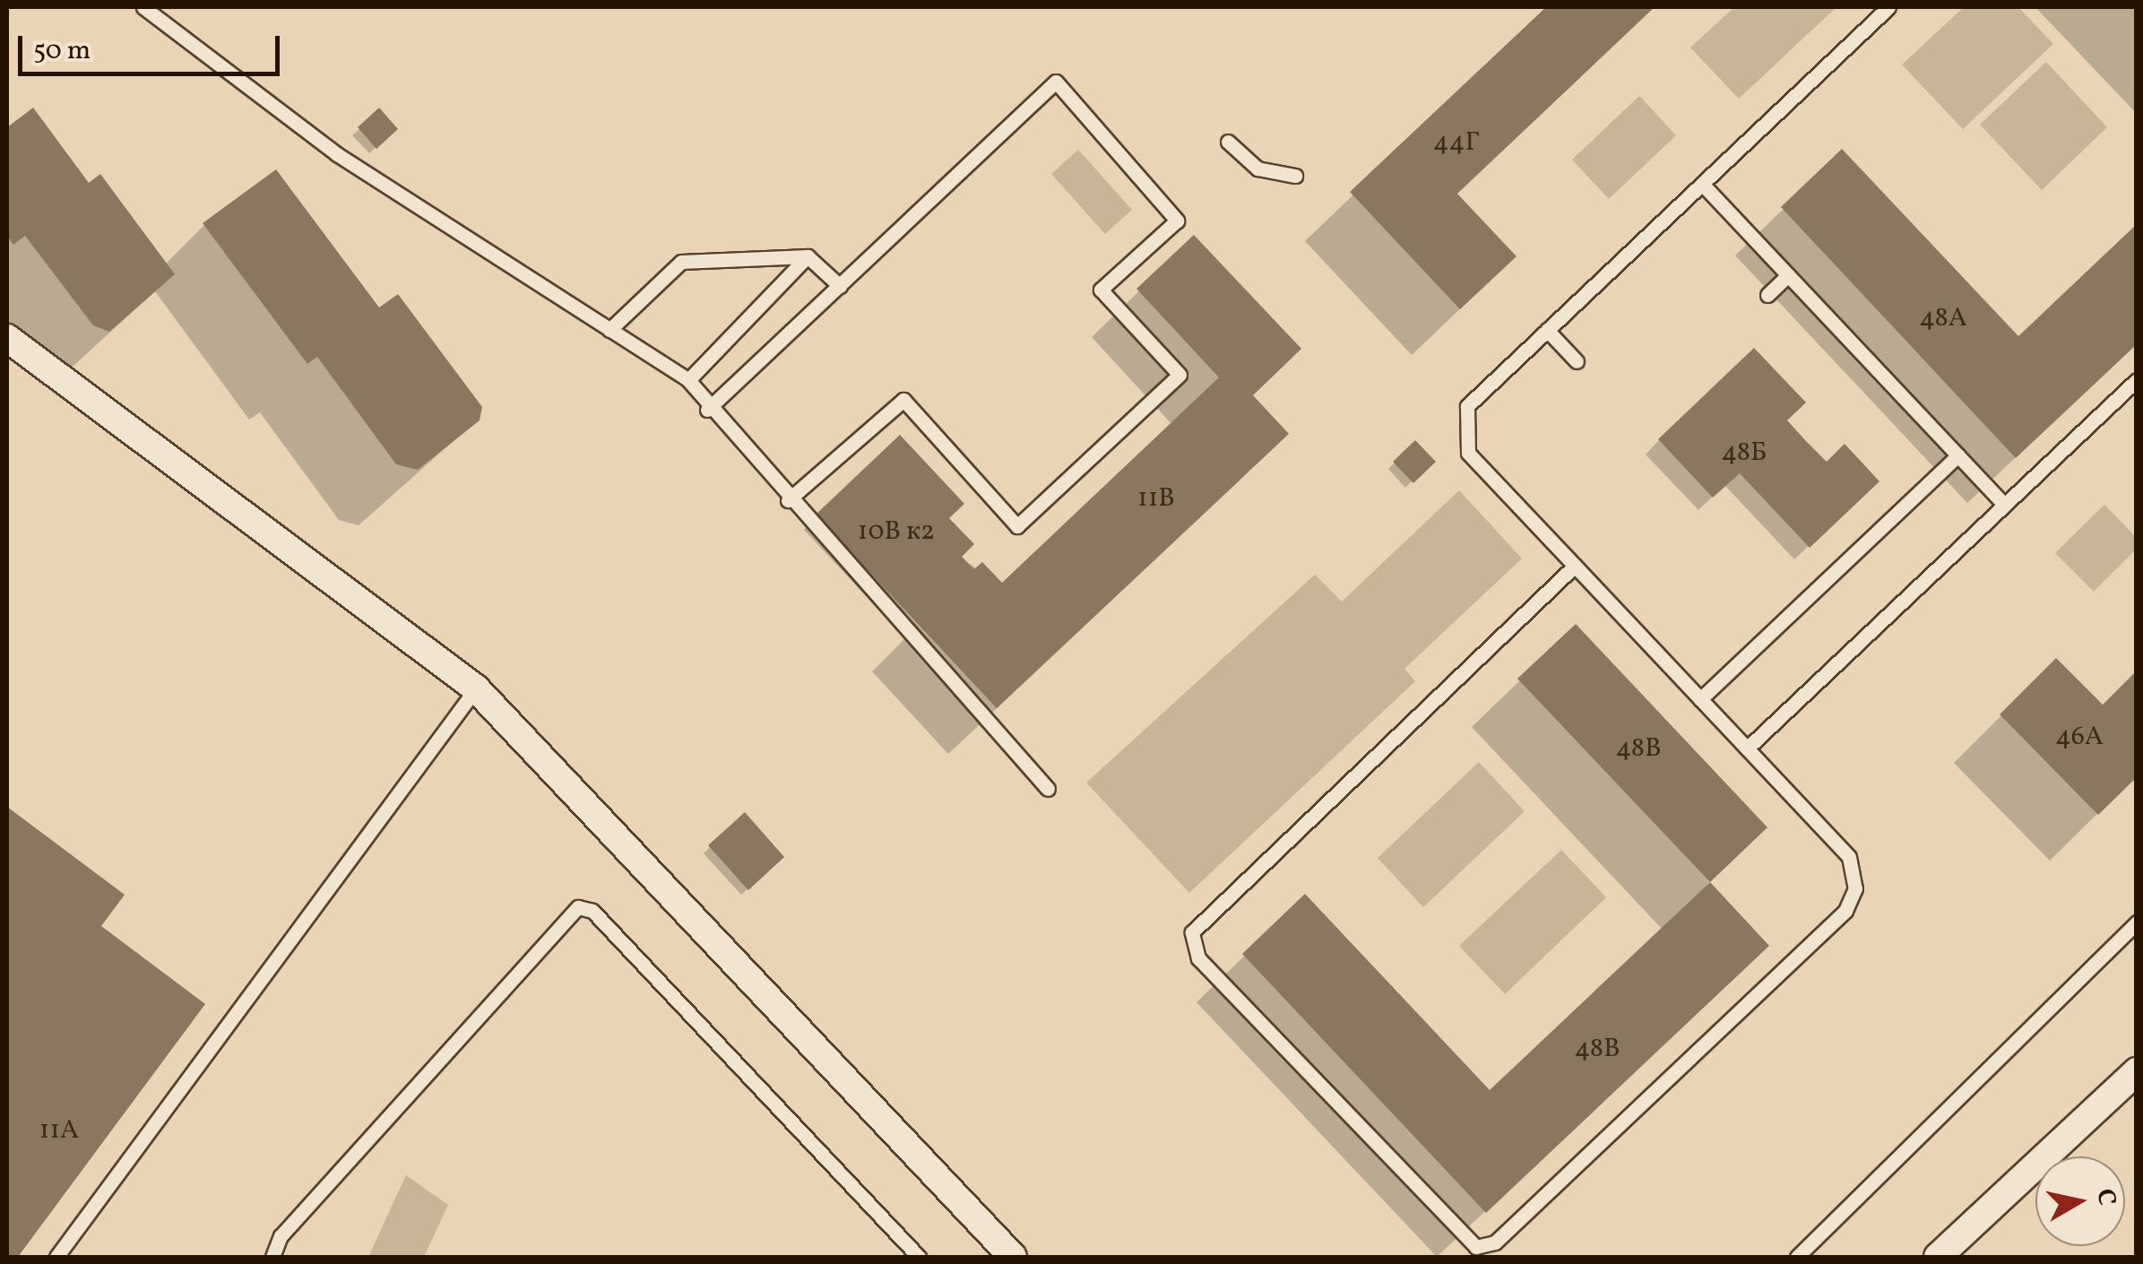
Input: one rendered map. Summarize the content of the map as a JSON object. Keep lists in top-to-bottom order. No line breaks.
{"house_numbers":["44Г","48А","48Б","11В","10В к2","46А","48В","48В","11А"],"scale_bar":"50 m","north":"right"}
